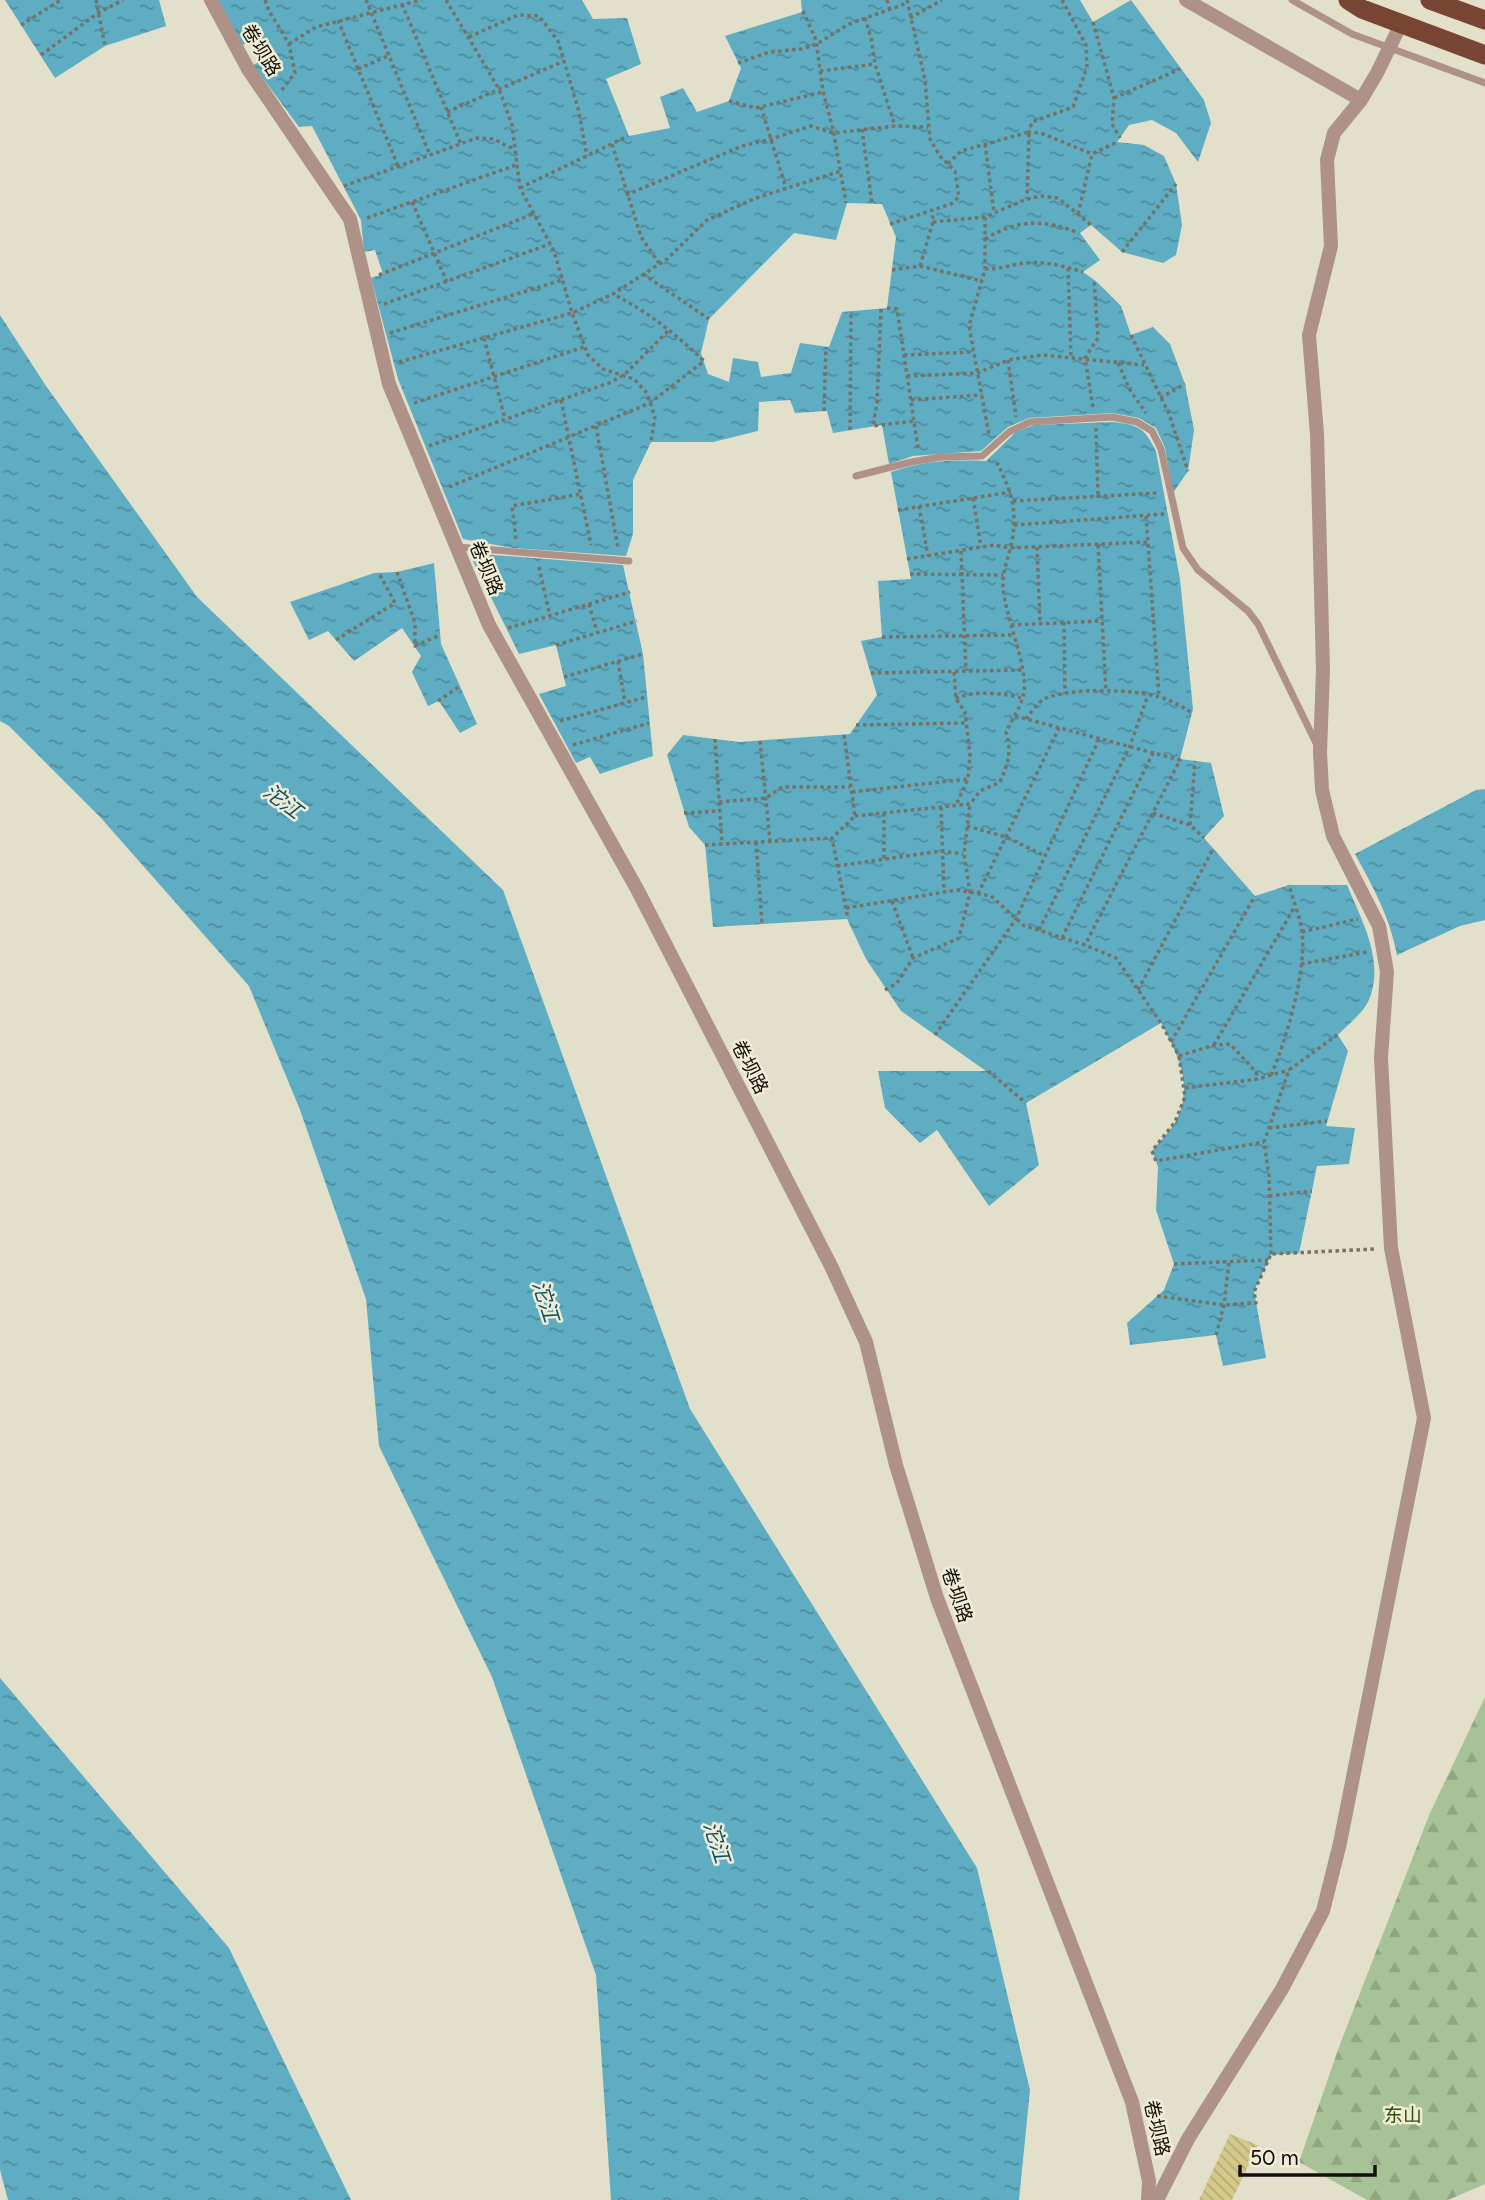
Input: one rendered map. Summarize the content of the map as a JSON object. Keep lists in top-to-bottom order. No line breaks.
{"streets":{"street":["卷坝路"]},"water":["沱江"],"parks":["东山"],"scale_bar":"50 m"}
